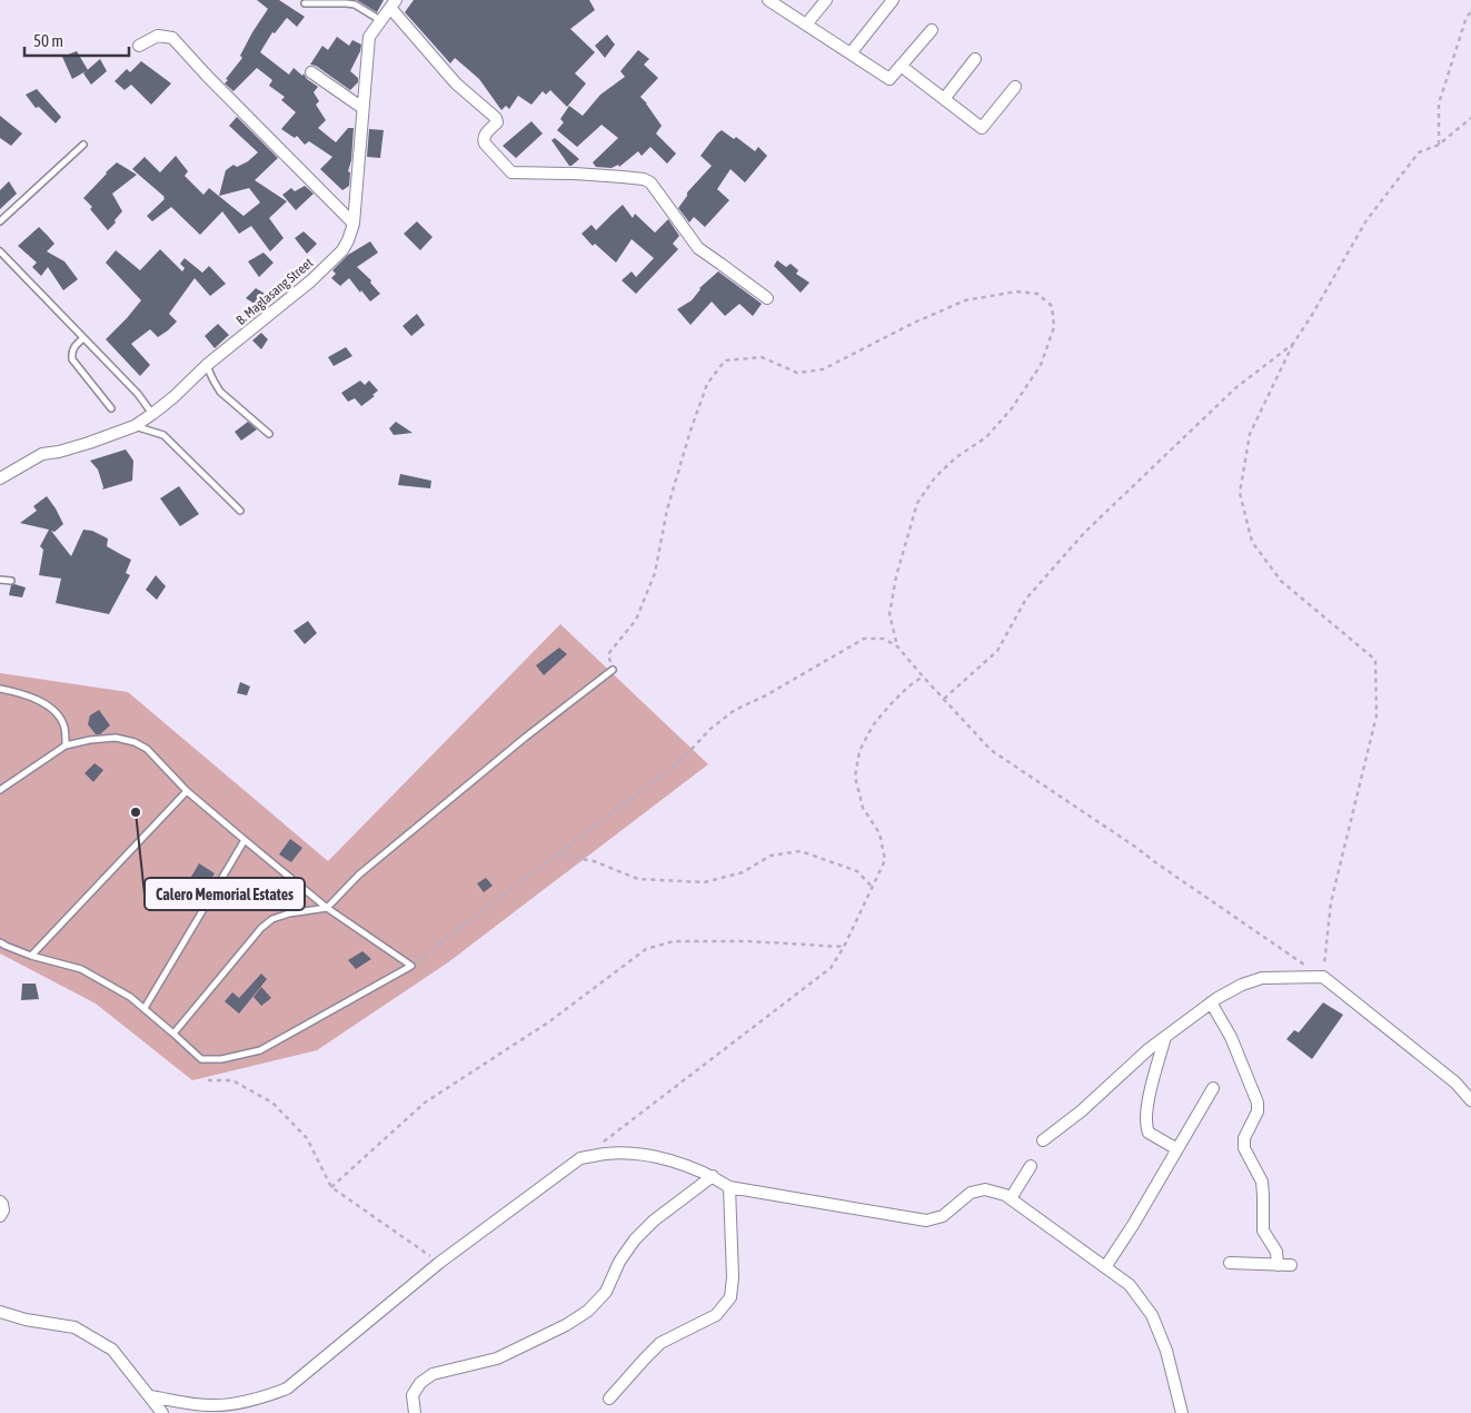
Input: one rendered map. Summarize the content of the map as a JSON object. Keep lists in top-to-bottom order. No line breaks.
{"streets":{"street":["B. Maglasang Street"]},"places":["Calero Memorial Estates"],"scale_bar":"50 m"}
